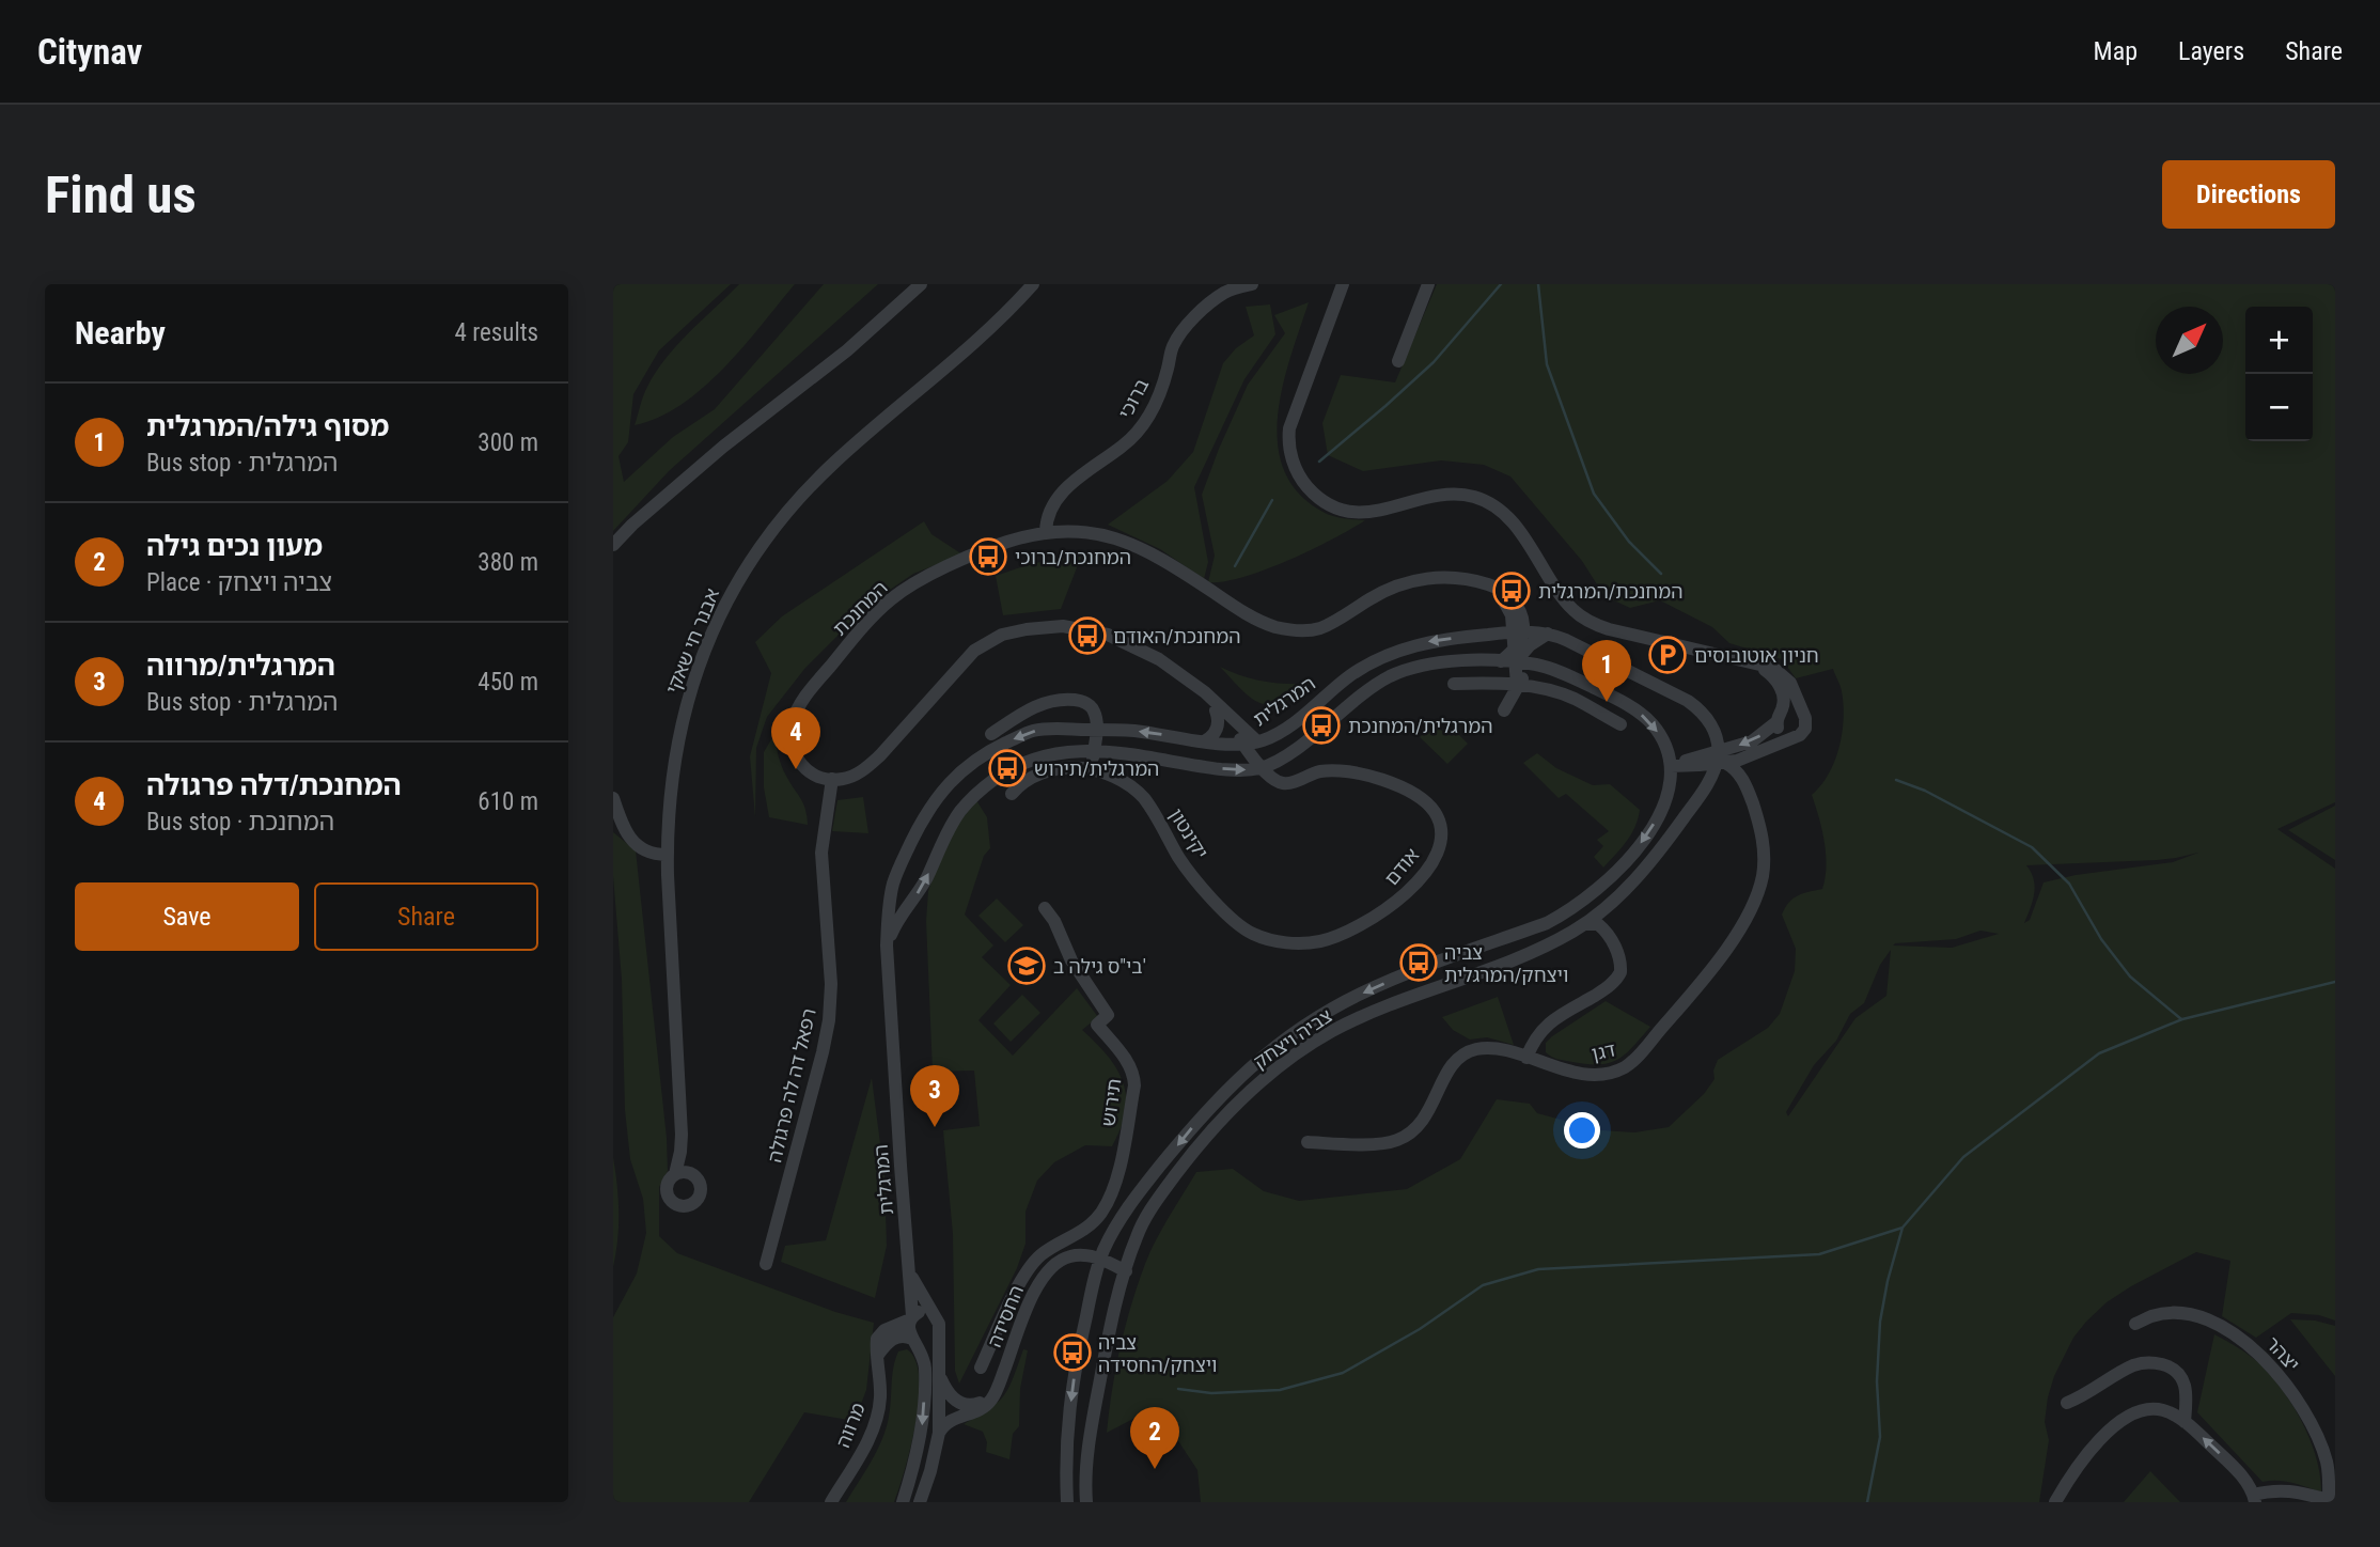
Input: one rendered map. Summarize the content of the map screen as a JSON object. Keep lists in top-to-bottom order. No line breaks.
{"streets":{"street":["ברוכי","המחנכת","אבנר חי שאקי","המרגלית","יקינטון","אודם","צביה ויצחק","דגן","רפאל דה לה פרגולה","תירוש","החסידה","יצהר","מרווה"]},"crossings":[["ברוכי","המחנכת"],["המחנכת","המרגלית"],["המחנכת","רפאל דה לה פרגולה"],["המרגלית","צביה ויצחק"],["המרגלית","דגן"],["יקינטון","אודם"],["צביה ויצחק","דגן"],["צביה ויצחק","החסידה"]],"places":{"bus stop":["המחנכת/ברוכי","המחנכת/המרגלית","המחנכת/האודם","המרגלית/המחנכת","המרגלית/תירוש","צביה ויצחק/המרגלית","צביה ויצחק/החסידה"],"parking":["חניון אוטובוסים"],"school or university":["בי\"ס גילה ב'"]},"north":"top right","page":{"header":"Citynav","nav":["Map","Layers","Share"],"buttons":["Directions",["Save","Share"]],"title":"Find us","heading":["Nearby","4 results"],"map_buttons":["+","−"],"list":[{"mark":"1","name":"מסוף גילה/המרגלית","note":"Bus stop · המרגלית","value":"300 m"},{"mark":"2","name":"מעון נכים גילה","note":"Place · צביה ויצחק","value":"380 m"},{"mark":"3","name":"המרגלית/מרווה","note":"Bus stop · המרגלית","value":"450 m"},{"mark":"4","name":"המחנכת/דלה פרגולה","note":"Bus stop · המחנכת","value":"610 m"}],"pins":["1","4","3","2"]}}
